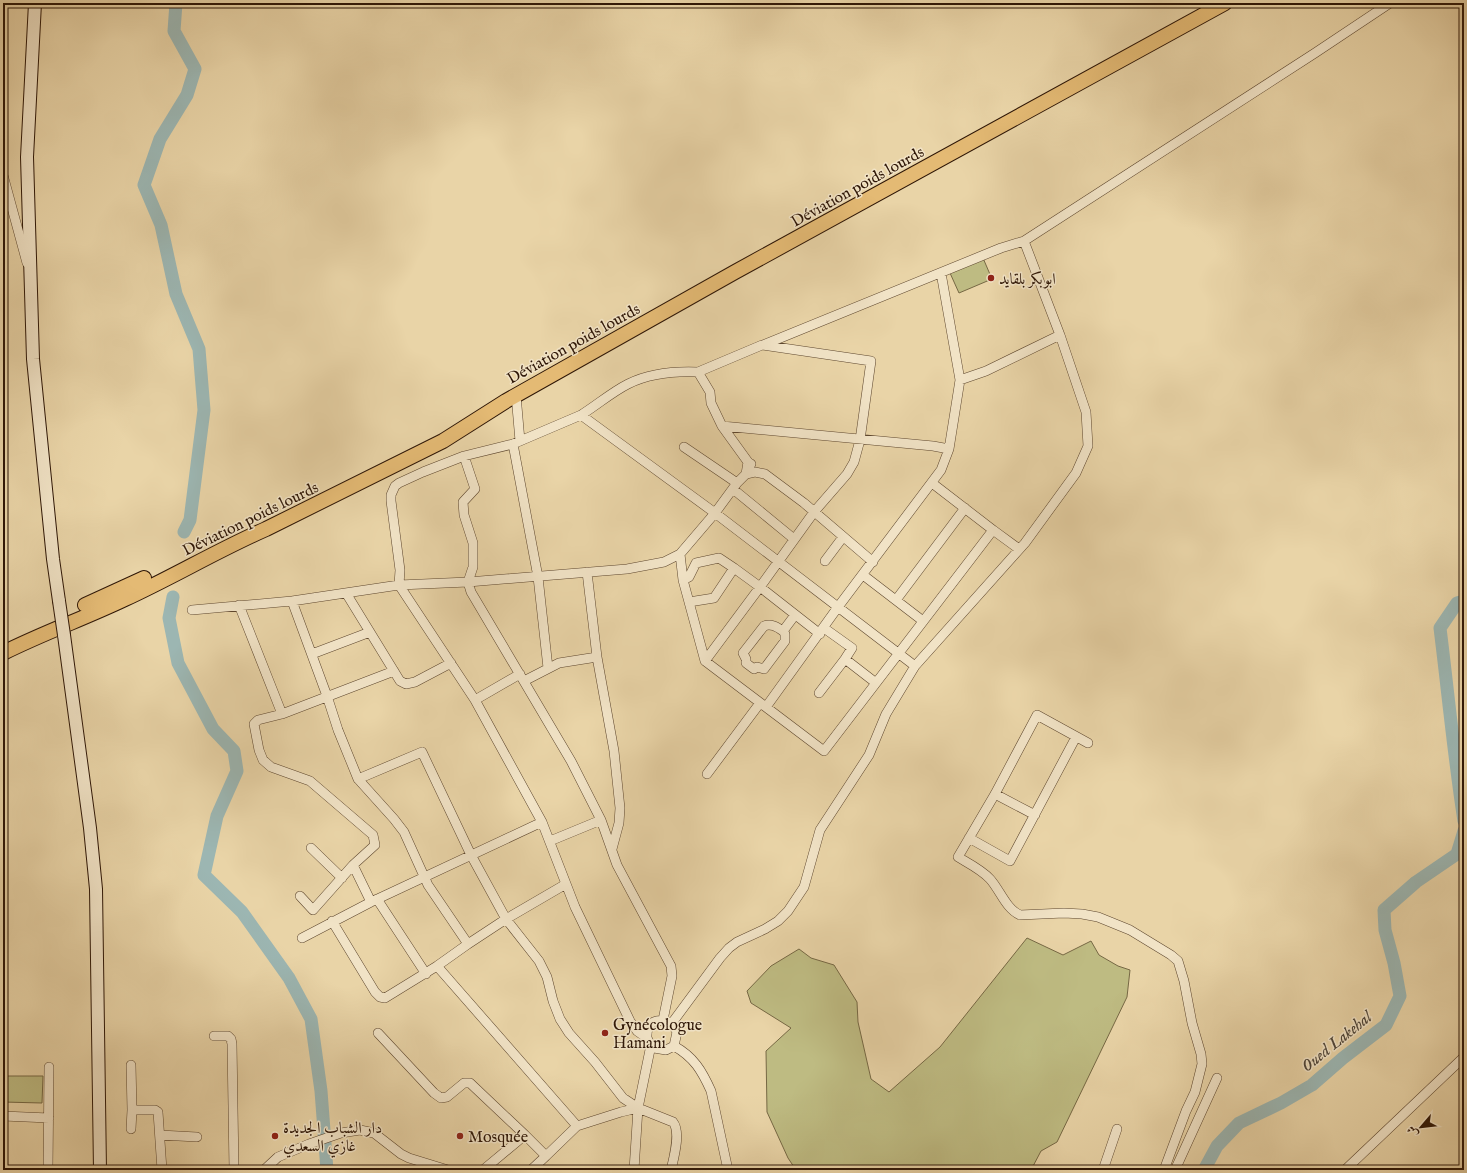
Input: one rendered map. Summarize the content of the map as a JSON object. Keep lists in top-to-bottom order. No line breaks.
{"streets":{"main road":["Déviation poids lourds"]},"water":["Oued Lakehal"],"places":["ابوبكر بلقايد","Gynécologue Hamani","دار الشباب الجديدة غازي السعدي","Mosquée"],"north":"bottom left"}
